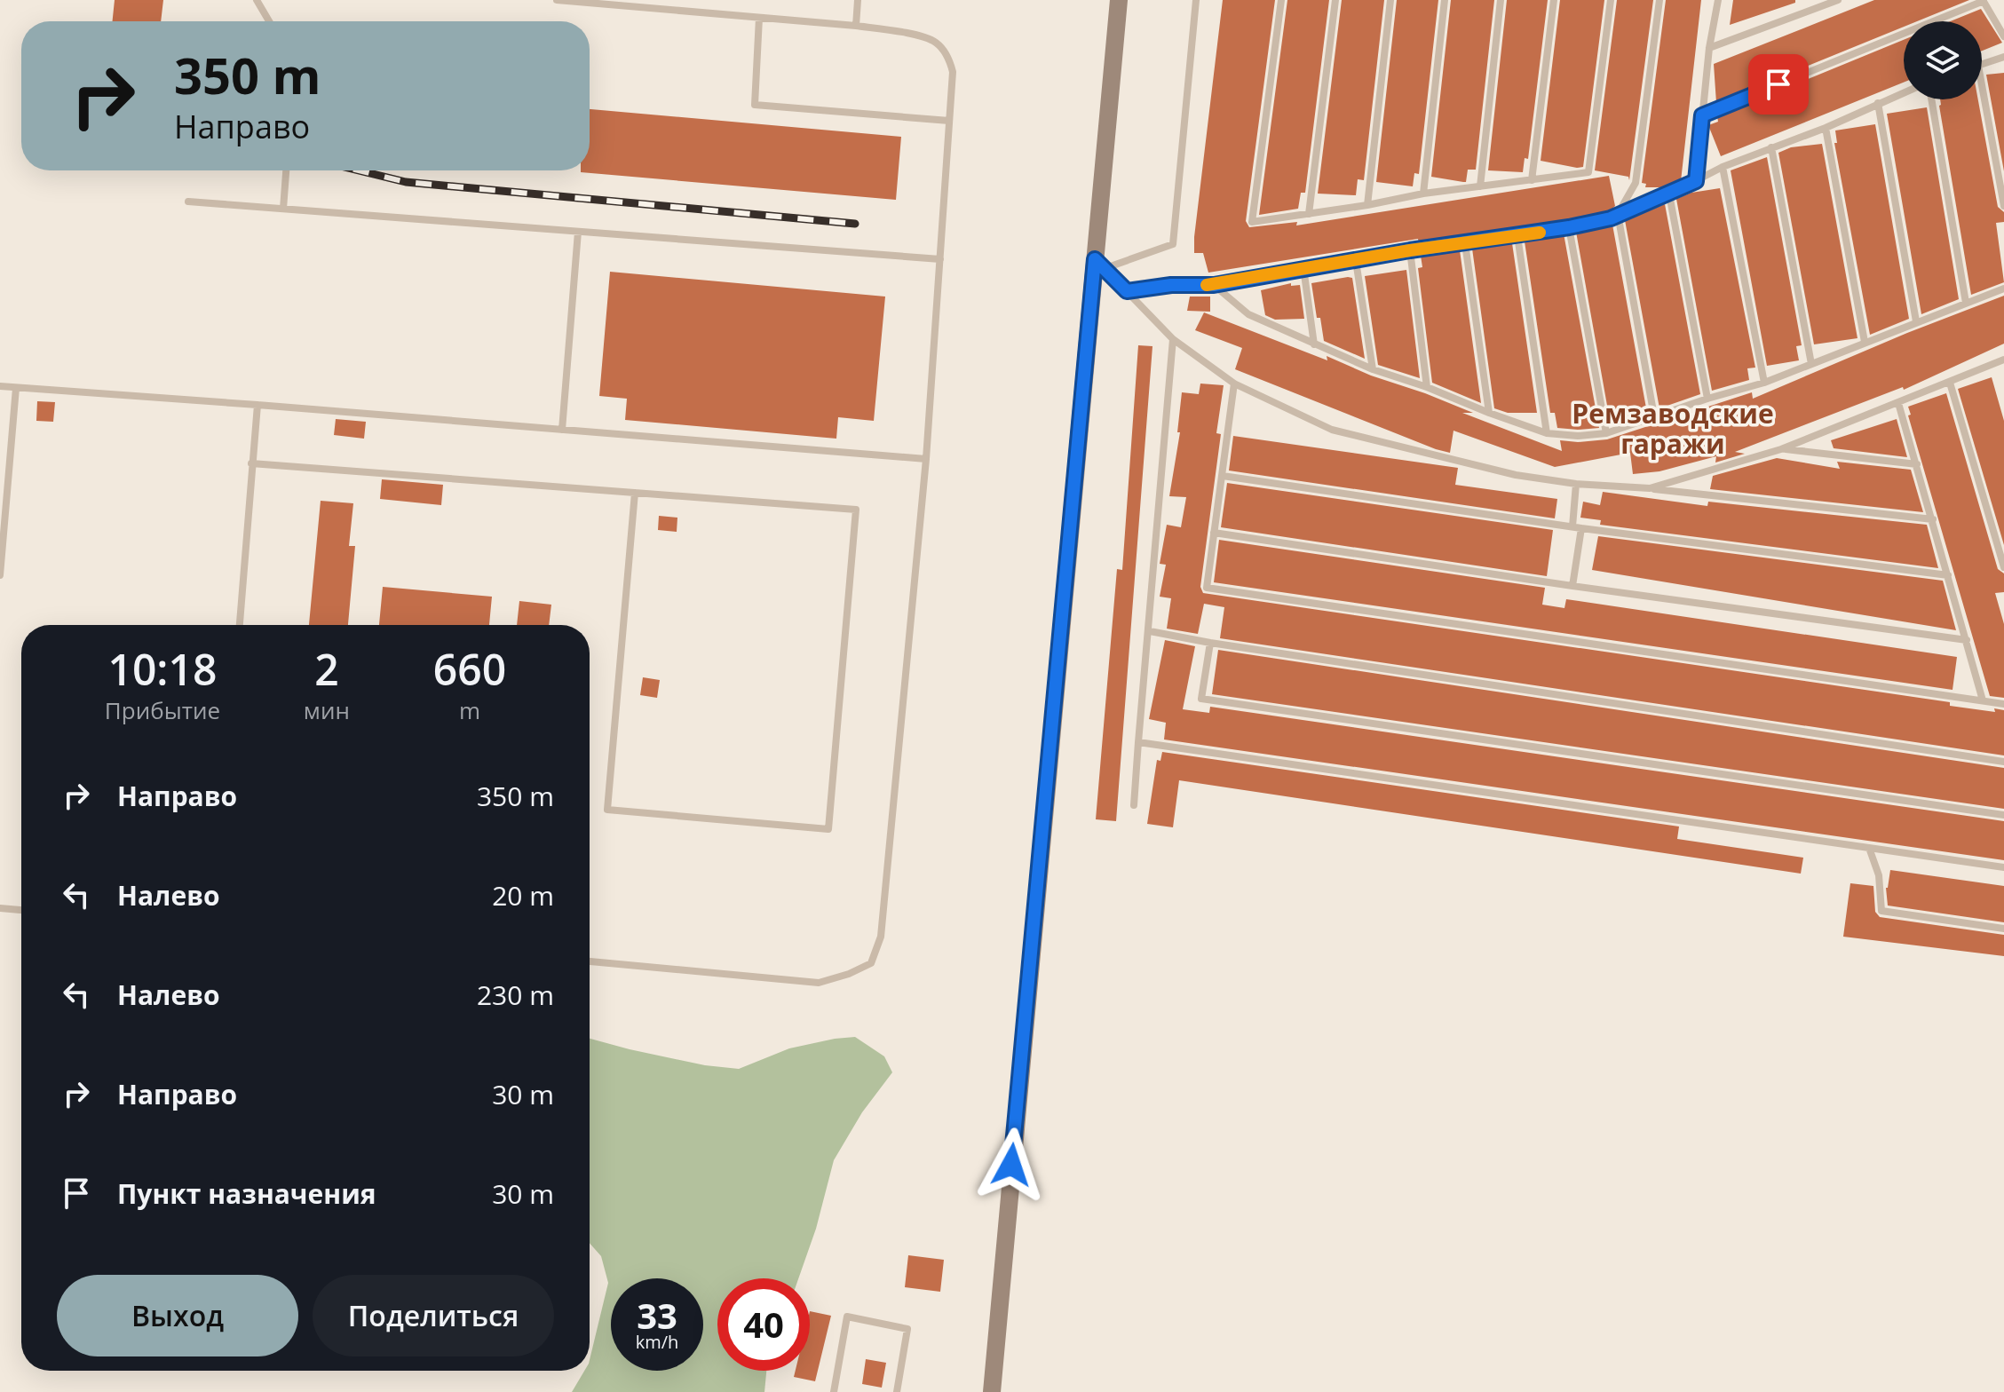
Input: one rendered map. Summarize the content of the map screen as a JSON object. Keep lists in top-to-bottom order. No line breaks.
{"districts":["Ремзаводские гаражи"],"page":{"turn":["350 m","Направо"],"eta":["10:18","Прибытие","2","мин","660","m"],"list":[{"name":"Направо","value":"350 m"},{"name":"Налево","value":"20 m"},{"name":"Налево","value":"230 m"},{"name":"Направо","value":"30 m"},{"name":"Пункт назначения","value":"30 m"}],"buttons":["Выход","Поделиться"],"speed":"33 km/h","limit":"40"}}
